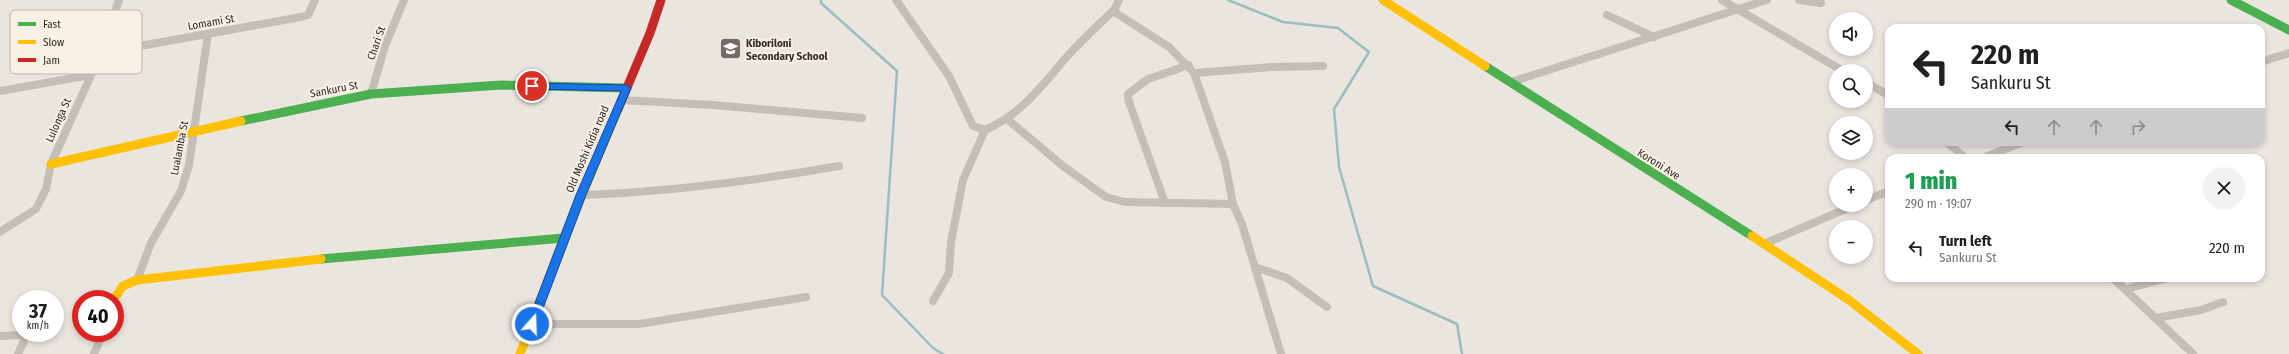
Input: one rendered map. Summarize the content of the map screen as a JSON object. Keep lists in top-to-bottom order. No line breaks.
{"streets":{"street":["Lomami St","Chari St","Sankuru St","Lulonga St","Lualamba St","Old Moshi Kidia road","Koroni Ave"]},"crossings":[["Lomami St","Lualamba St"],["Chari St","Sankuru St"],["Sankuru St","Lulonga St"],["Sankuru St","Lualamba St"],["Sankuru St","Old Moshi Kidia road"]],"places":{"school or university":["Kiboriloni Secondary School"]},"legend":["Fast","Slow","Jam"],"page":{"map_buttons":["+","−"],"turn":["220 m","Sankuru St"],"heading":["1 min","290 m · 19:07"],"list":[{"name":"Turn left","note":"Sankuru St","value":"220 m"}],"speed":"37 km/h","limit":"40"}}
